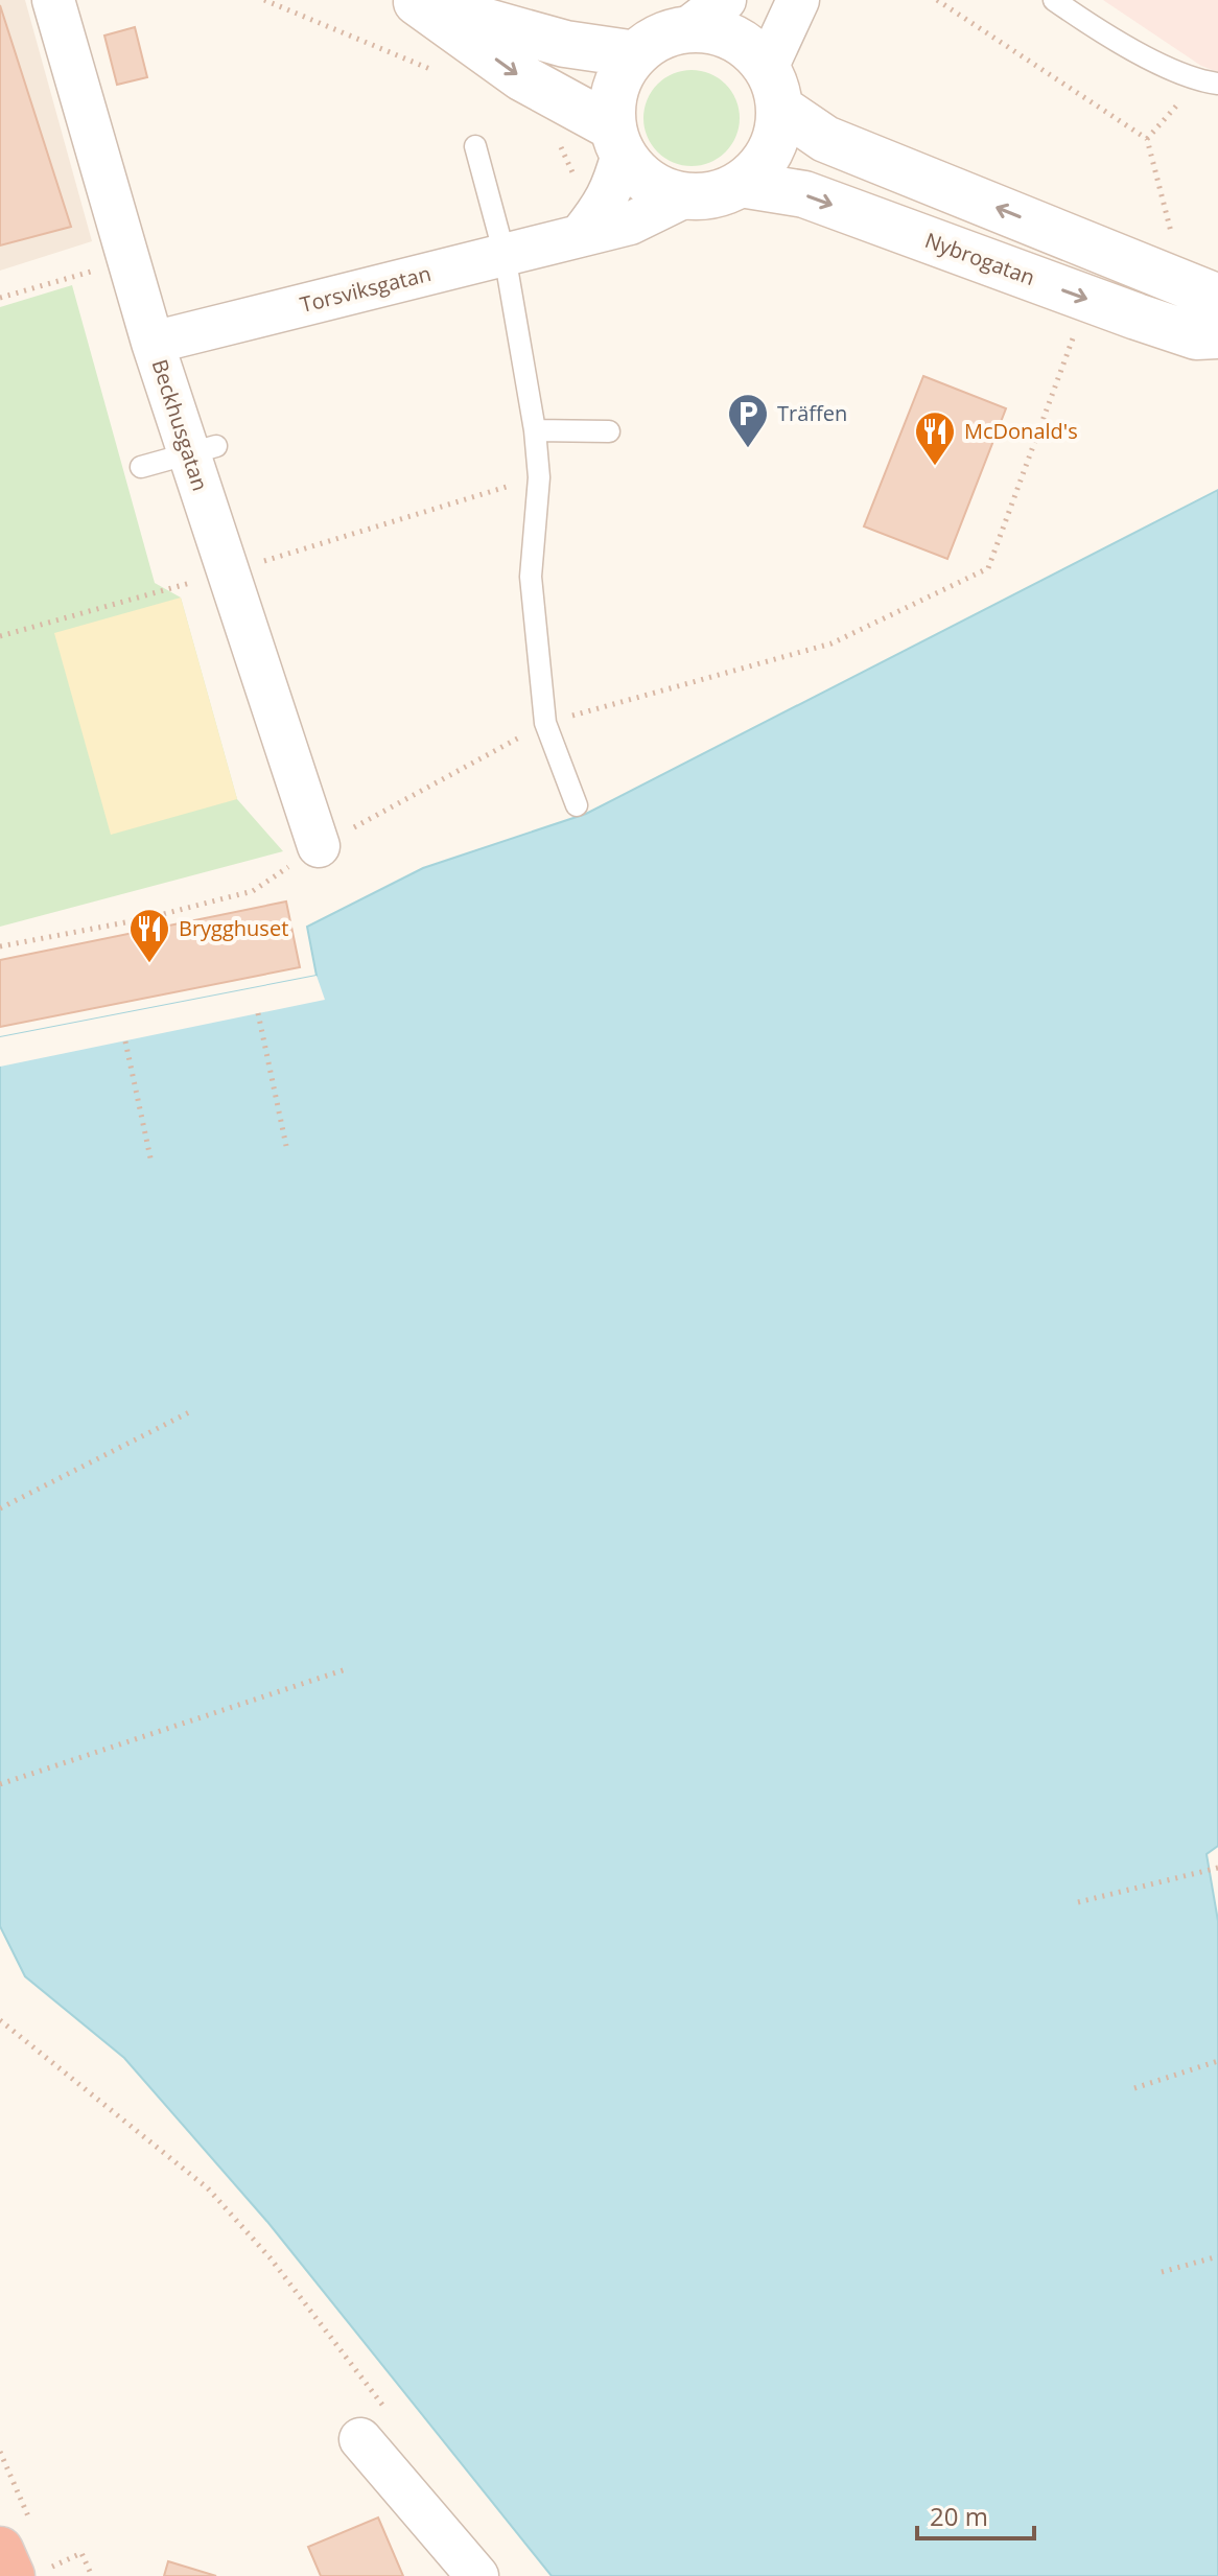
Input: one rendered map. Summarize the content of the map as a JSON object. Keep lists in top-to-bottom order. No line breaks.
{"streets":{"main road":["Nybrogatan"],"street":["Torsviksgatan","Beckhusgatan"]},"crossings":[["Nybrogatan","Torsviksgatan"],["Torsviksgatan","Beckhusgatan"]],"places":{"parking":["Träffen"],"restaurant":["McDonald's","Brygghuset"]},"scale_bar":"20 m"}
